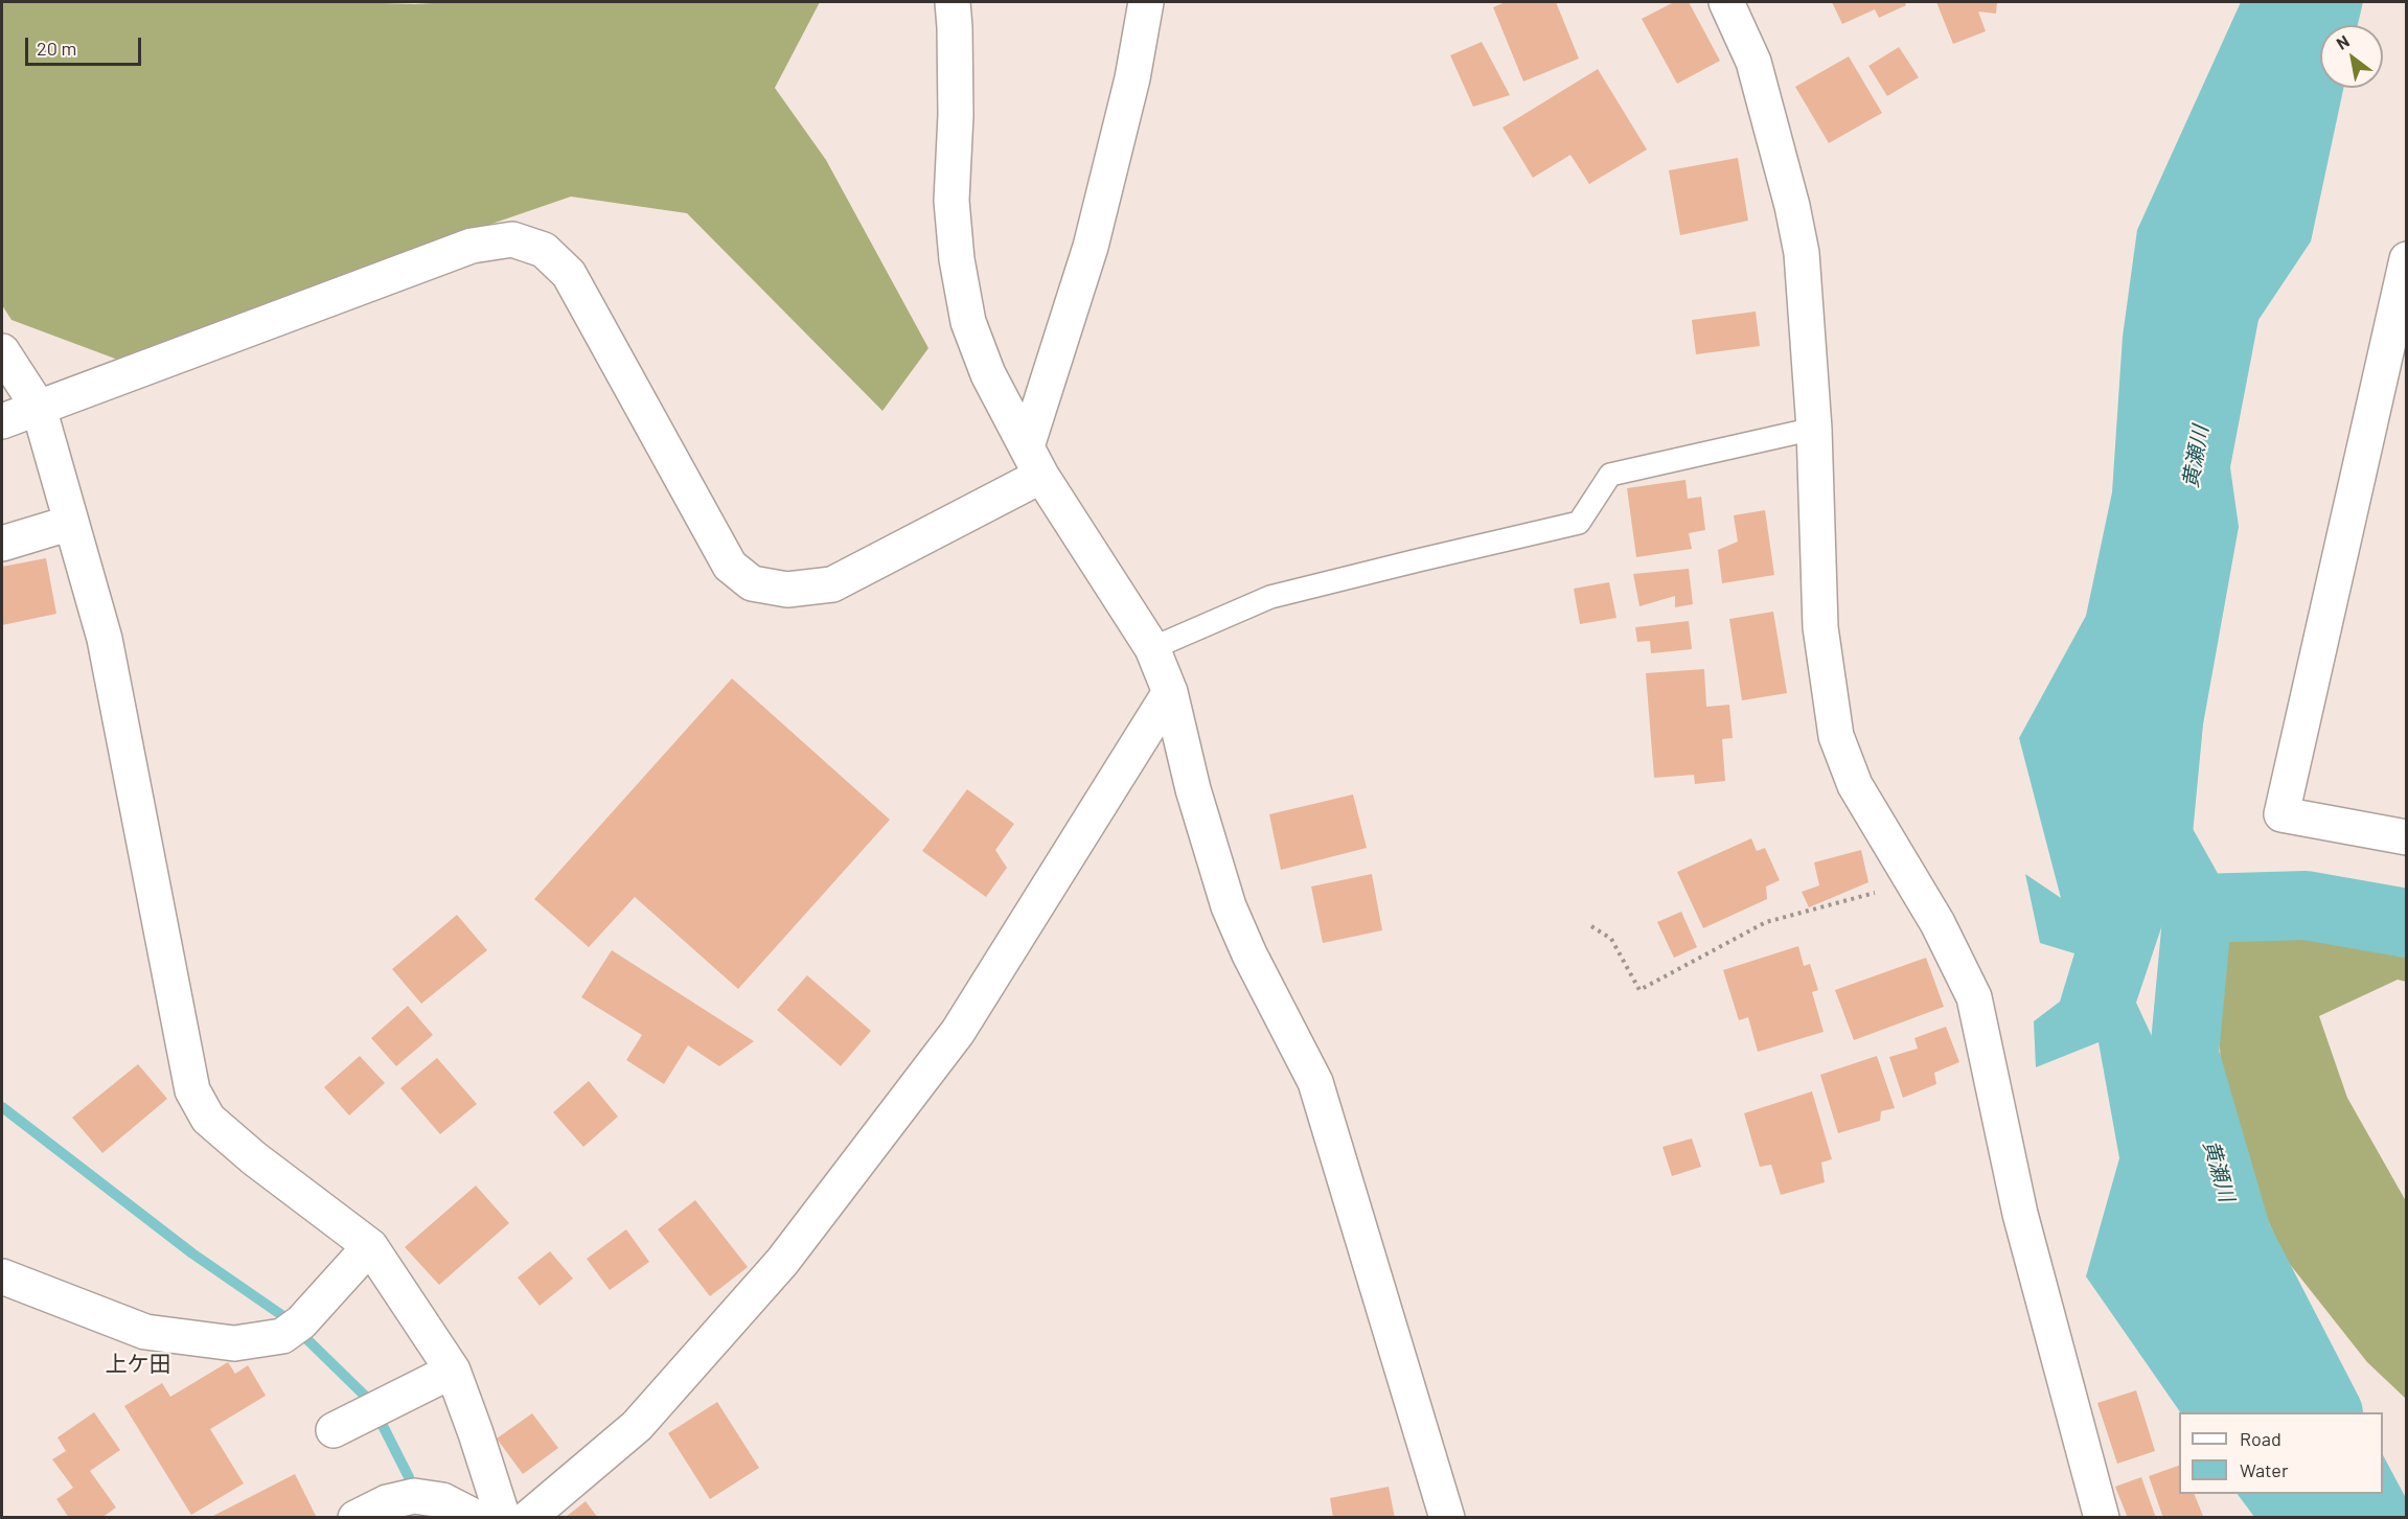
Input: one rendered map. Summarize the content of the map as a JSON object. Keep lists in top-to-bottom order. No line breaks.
{"districts":["上ケ田"],"water":["黄瀬川"],"legend":["Road","Water"],"scale_bar":"20 m","north":"top left"}
